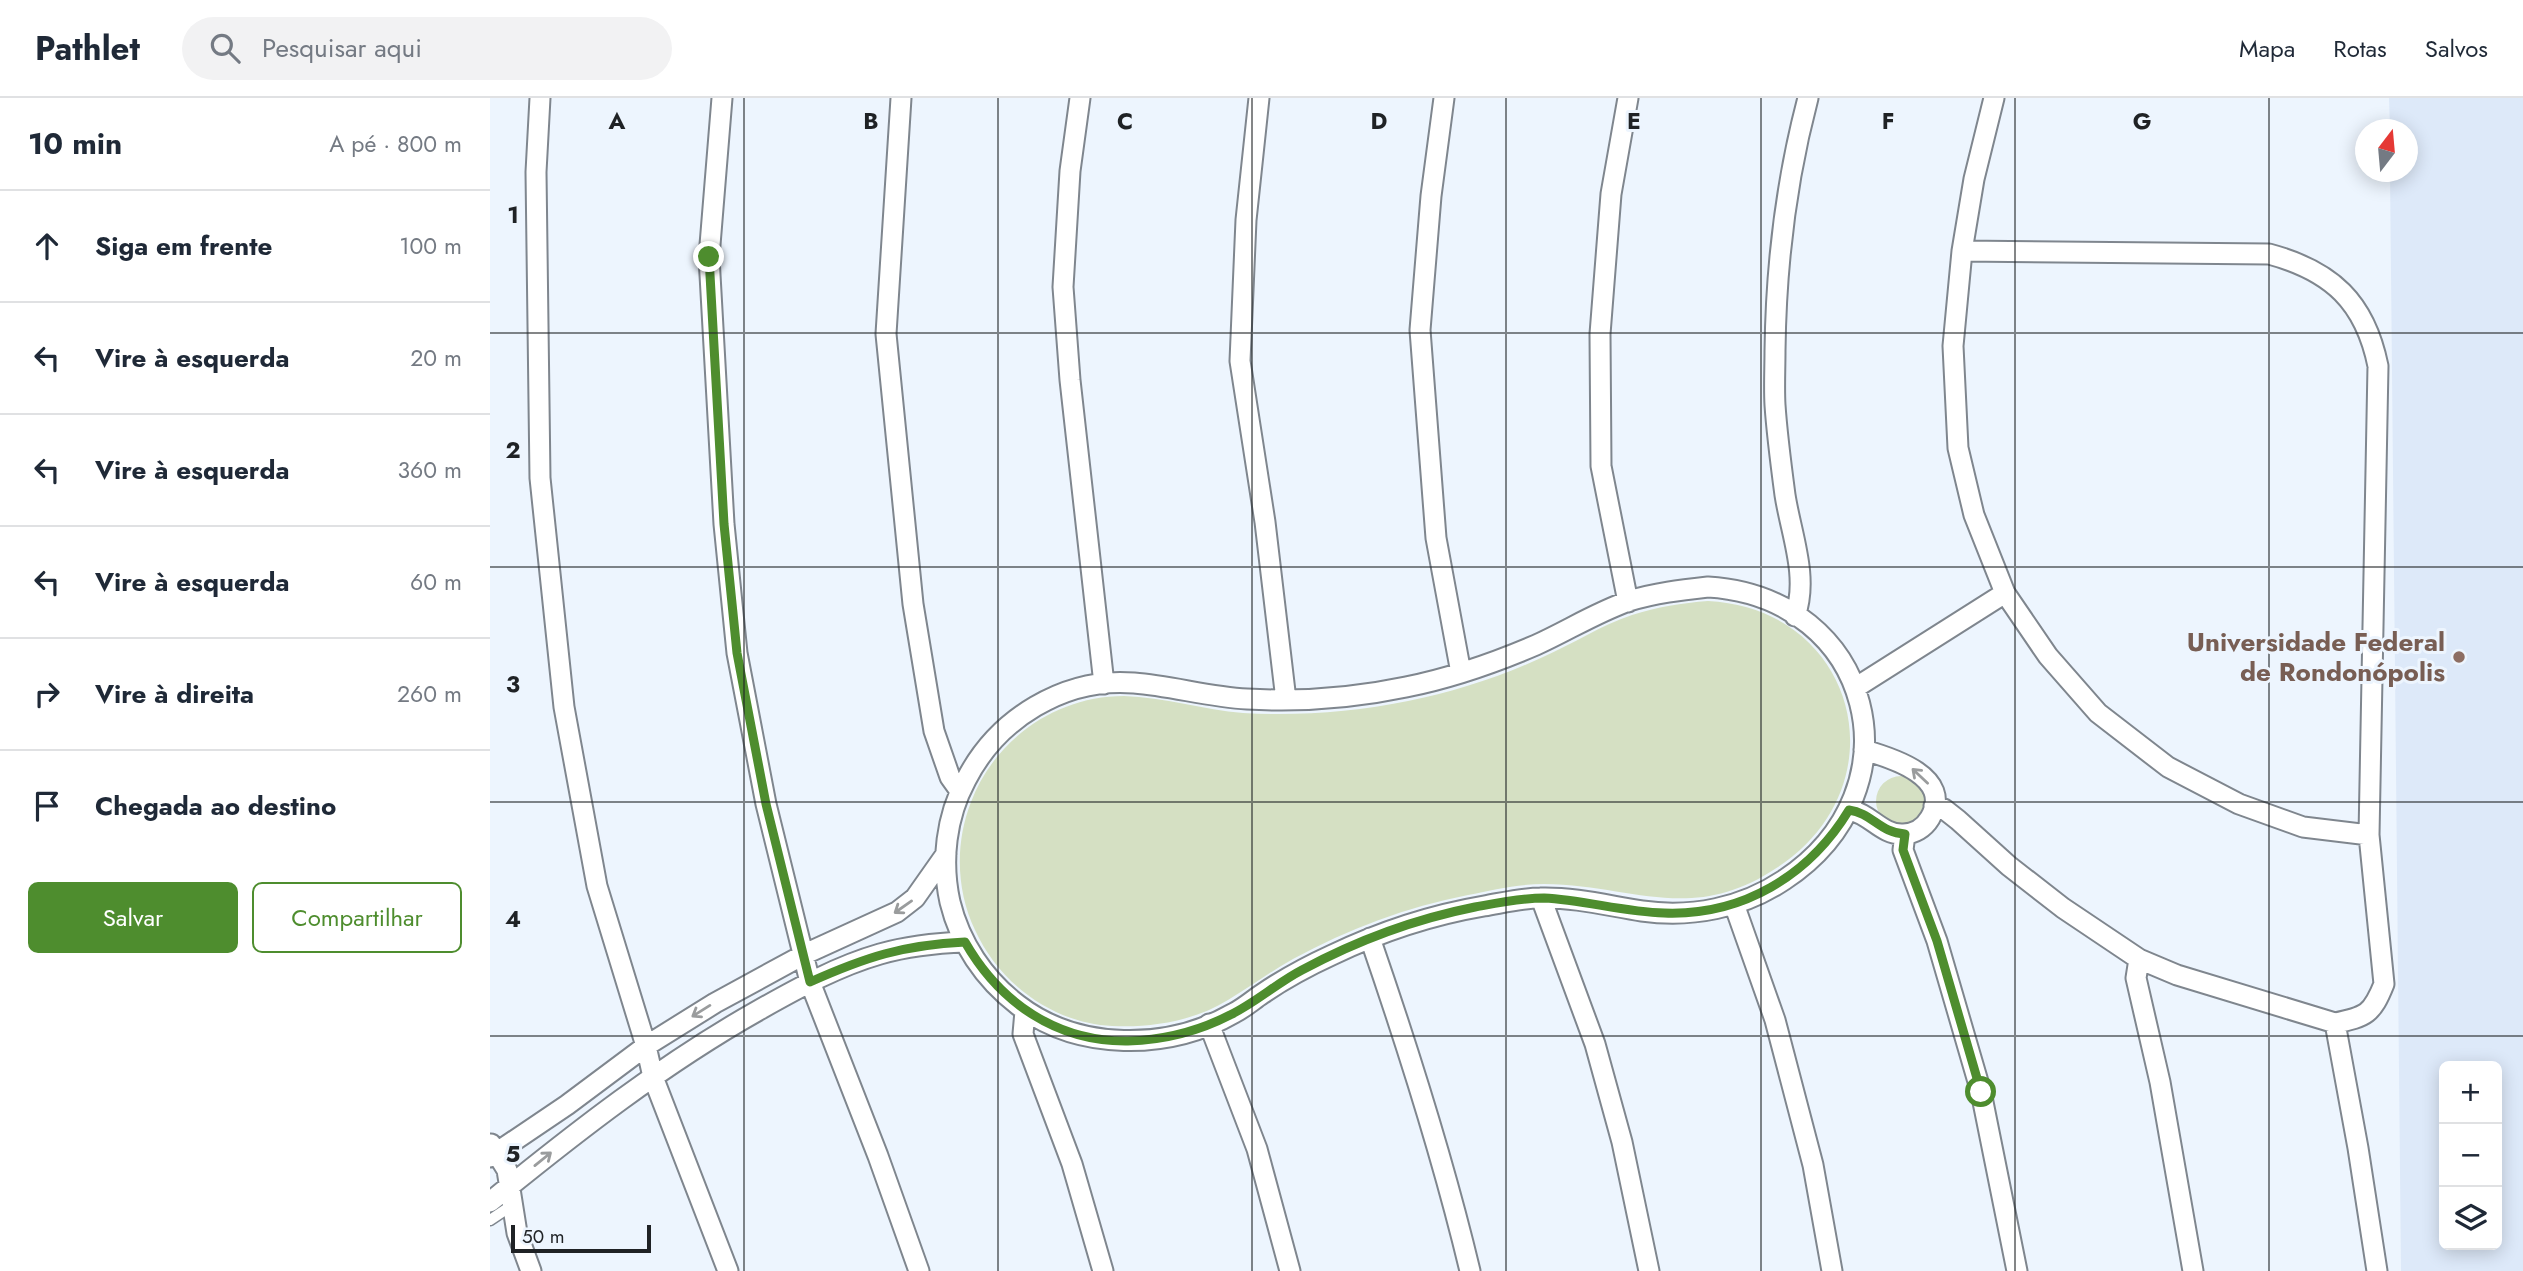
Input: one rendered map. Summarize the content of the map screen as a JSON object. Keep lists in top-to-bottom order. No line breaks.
{"places":["Universidade Federal de Rondonópolis"],"scale_bar":"50 m","north":"top","page":{"header":"Pathlet","search":"Pesquisar aqui","nav":["Mapa","Rotas","Salvos"],"heading":["10 min","A pé · 800 m"],"list":[["Siga em frente","100 m"],["Vire à esquerda","20 m"],["Vire à esquerda","360 m"],["Vire à esquerda","60 m"],["Vire à direita","260 m"],"Chegada ao destino"],"buttons":["Salvar","Compartilhar"],"map_buttons":["+","−"],"scale":"50 m"},"grid":{"columns":["A","B","C","D","E","F","G"],"rows":["1","2","3","4","5"]}}
